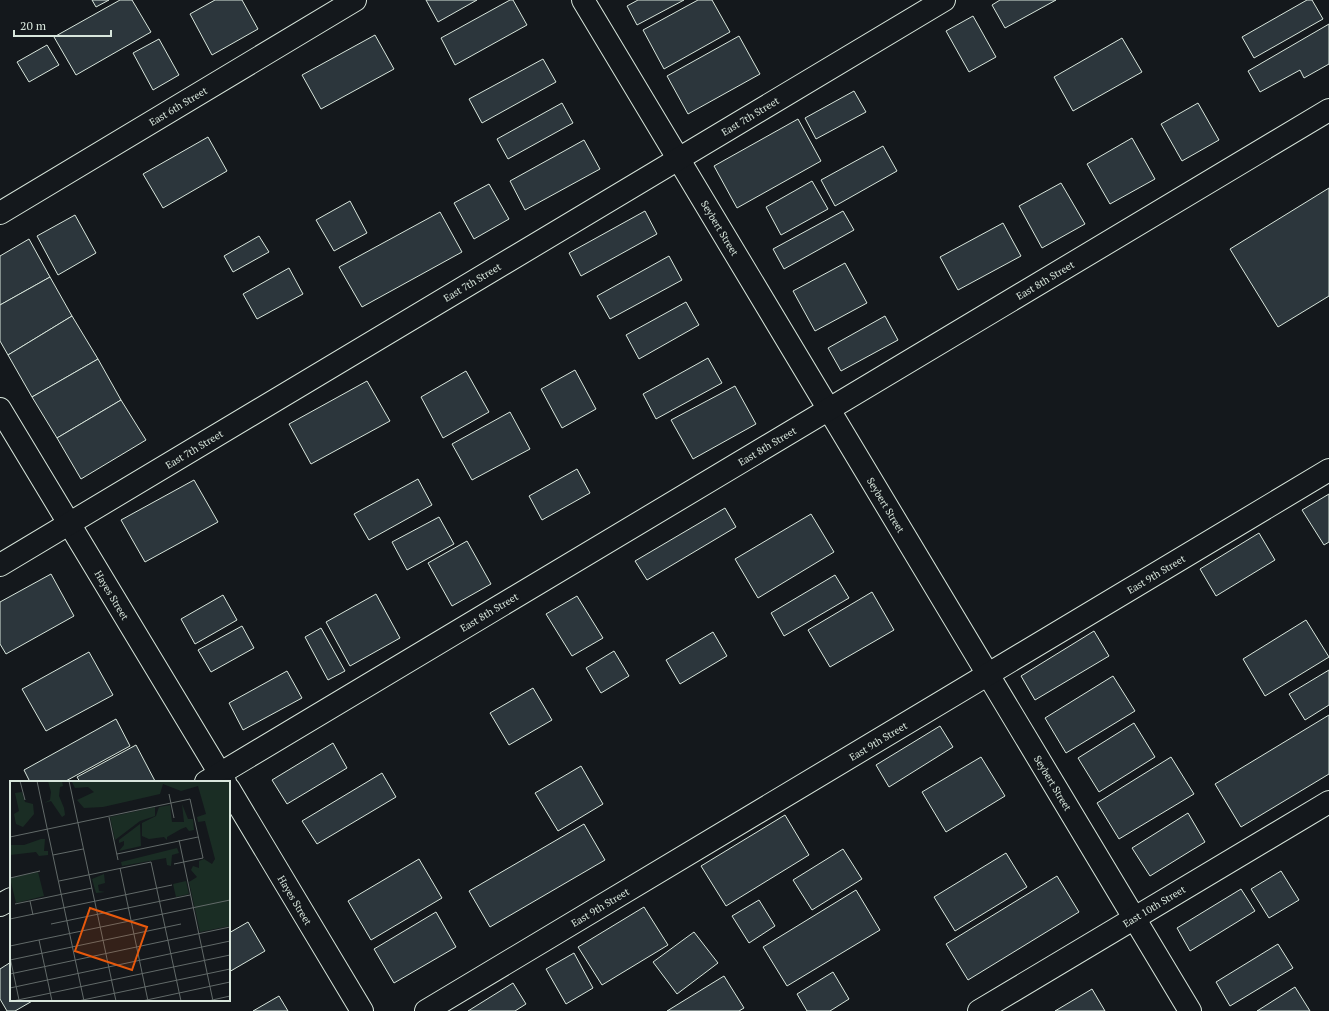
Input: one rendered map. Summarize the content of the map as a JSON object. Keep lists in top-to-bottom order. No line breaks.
{"streets":{"street":["East 6th Street","East 7th Street","Seybert Street","East 8th Street","East 9th Street","Hayes Street","East 10th Street"]},"crossings":[["East 7th Street","Seybert Street"],["East 7th Street","Hayes Street"],["Seybert Street","East 8th Street"],["Seybert Street","East 9th Street"],["Seybert Street","East 10th Street"]],"scale_bar":"20 m"}
